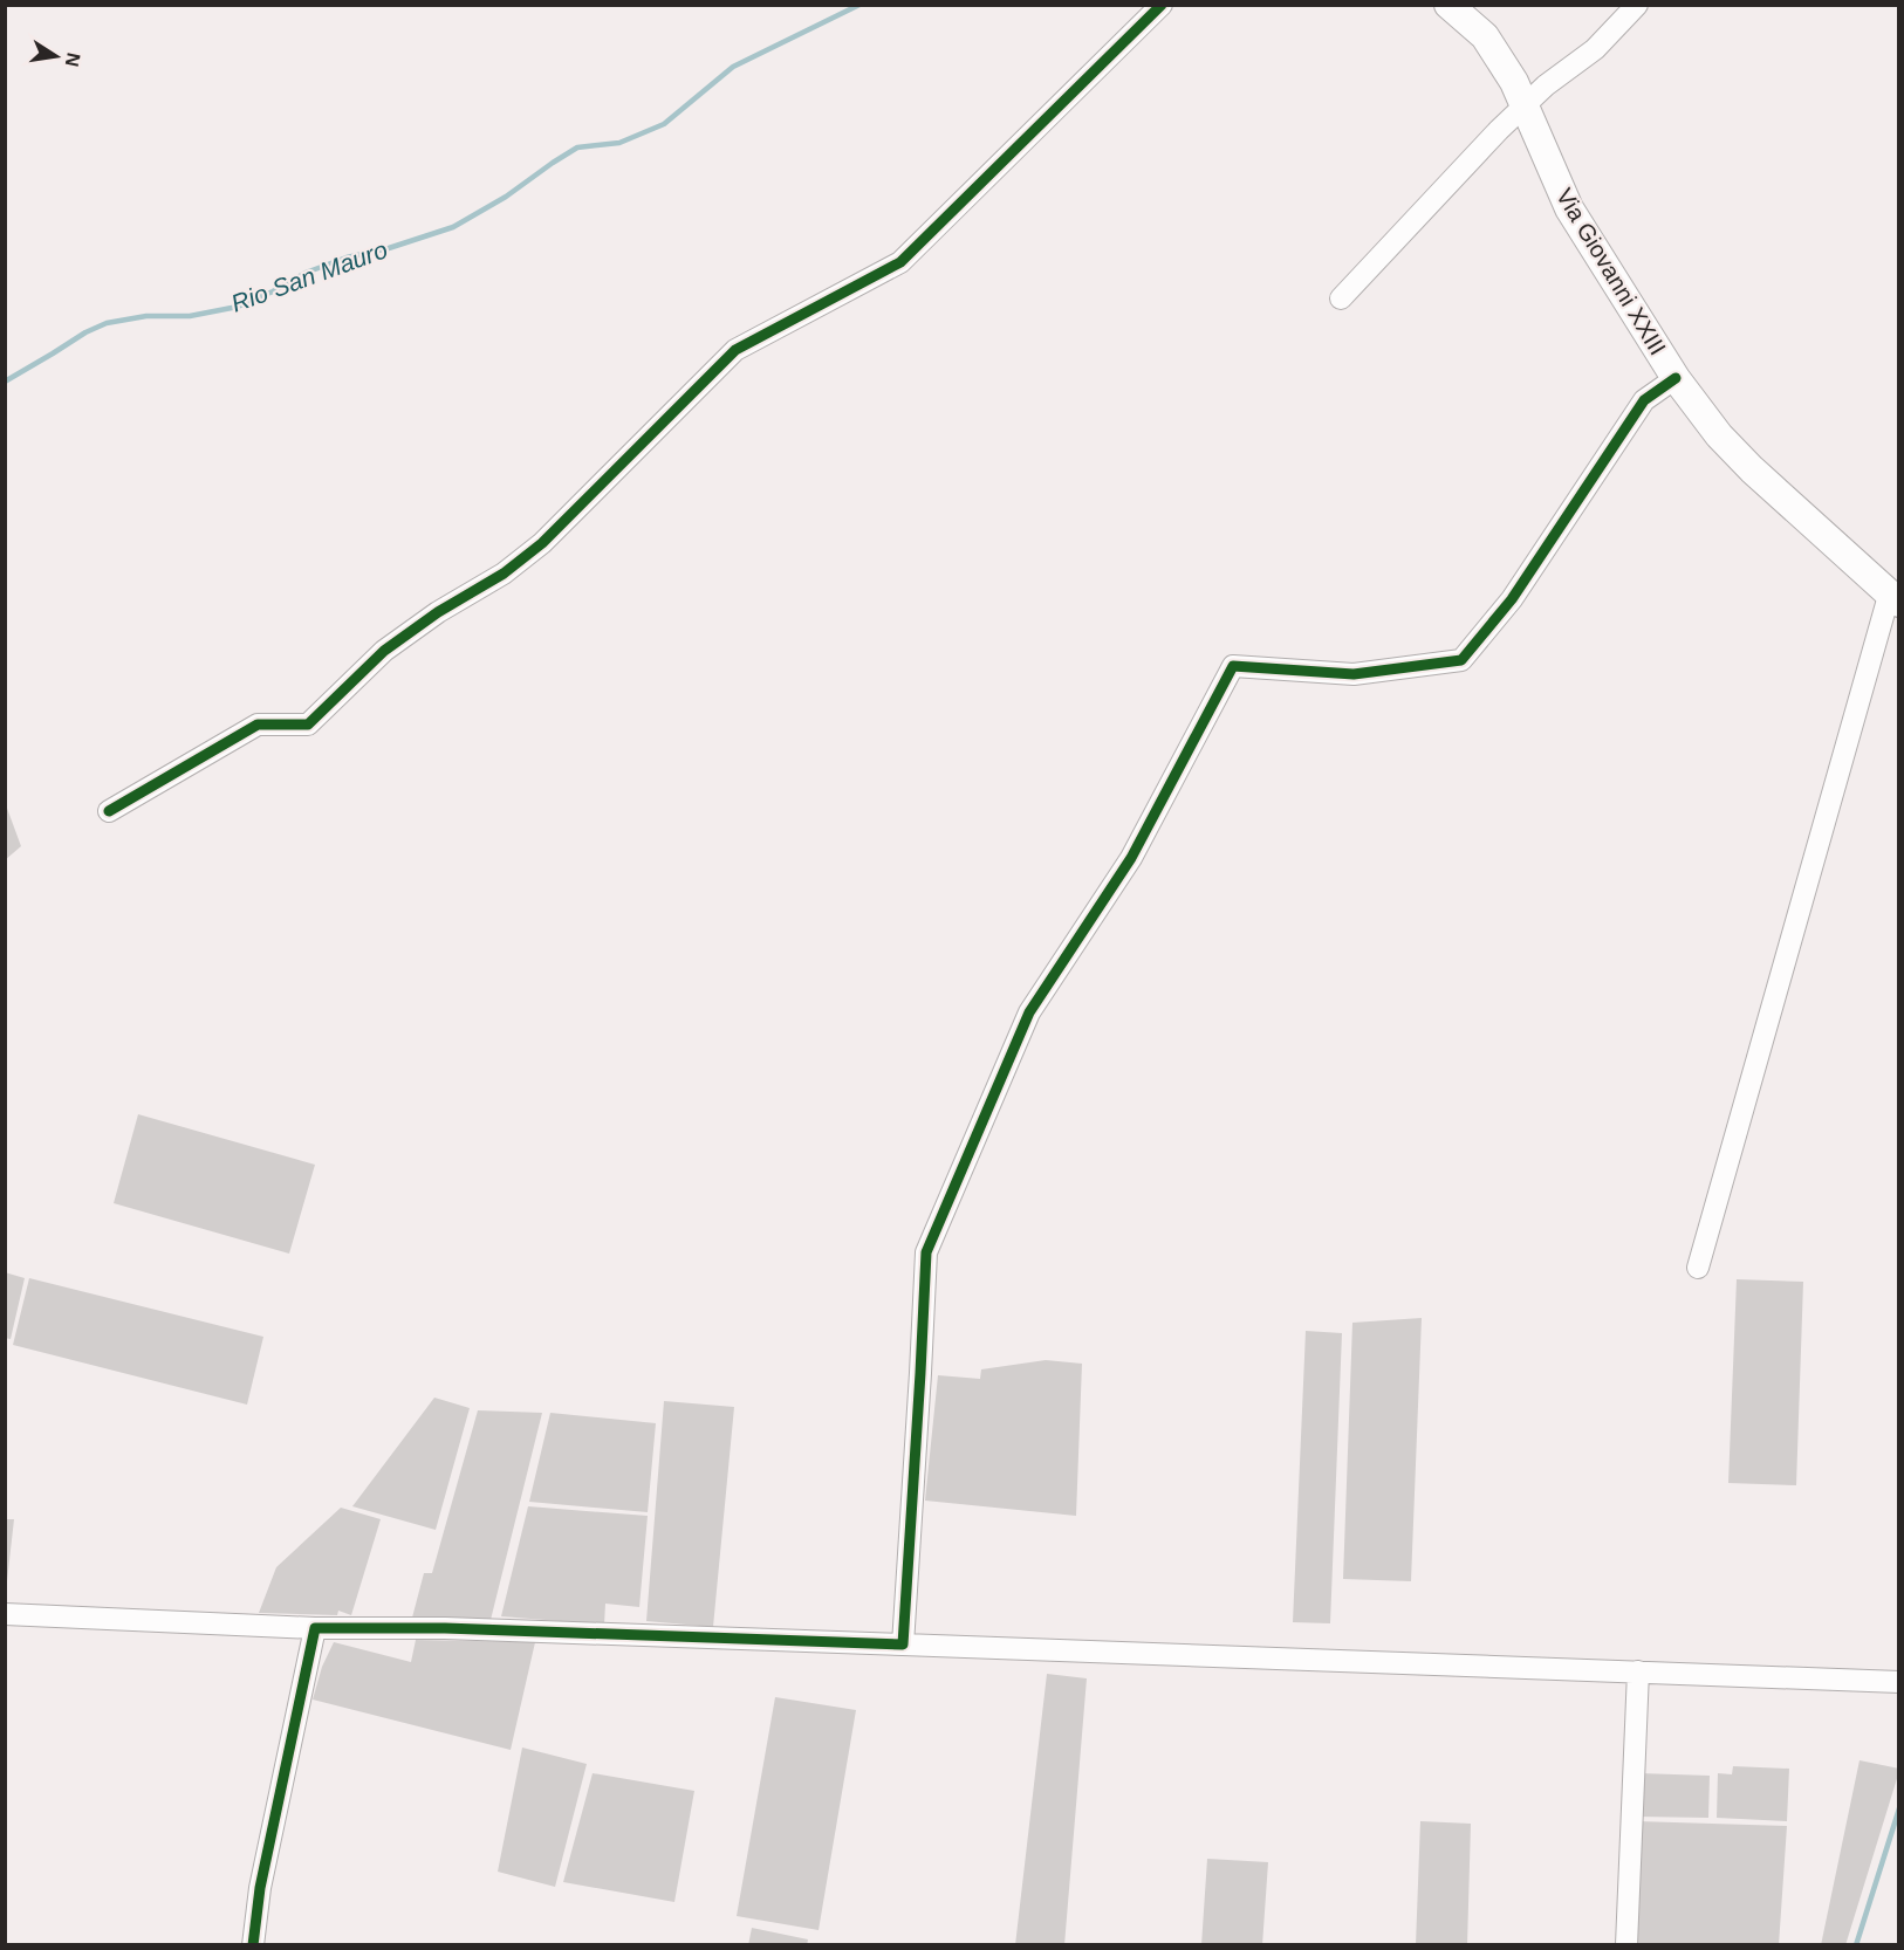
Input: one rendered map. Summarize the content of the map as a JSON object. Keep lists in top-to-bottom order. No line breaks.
{"streets":{"main road":["Via Giovanni XXIII"]},"water":["Rio San Mauro"],"north":"right"}
